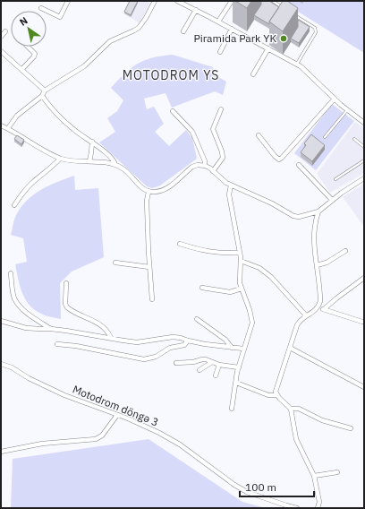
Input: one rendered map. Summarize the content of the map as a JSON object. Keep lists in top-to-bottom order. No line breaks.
{"streets":{"street":["Motodrom döngə 3"]},"districts":["MOTODROM YS"],"places":["Piramida Park YK"],"scale_bar":"100 m","north":"top left"}
